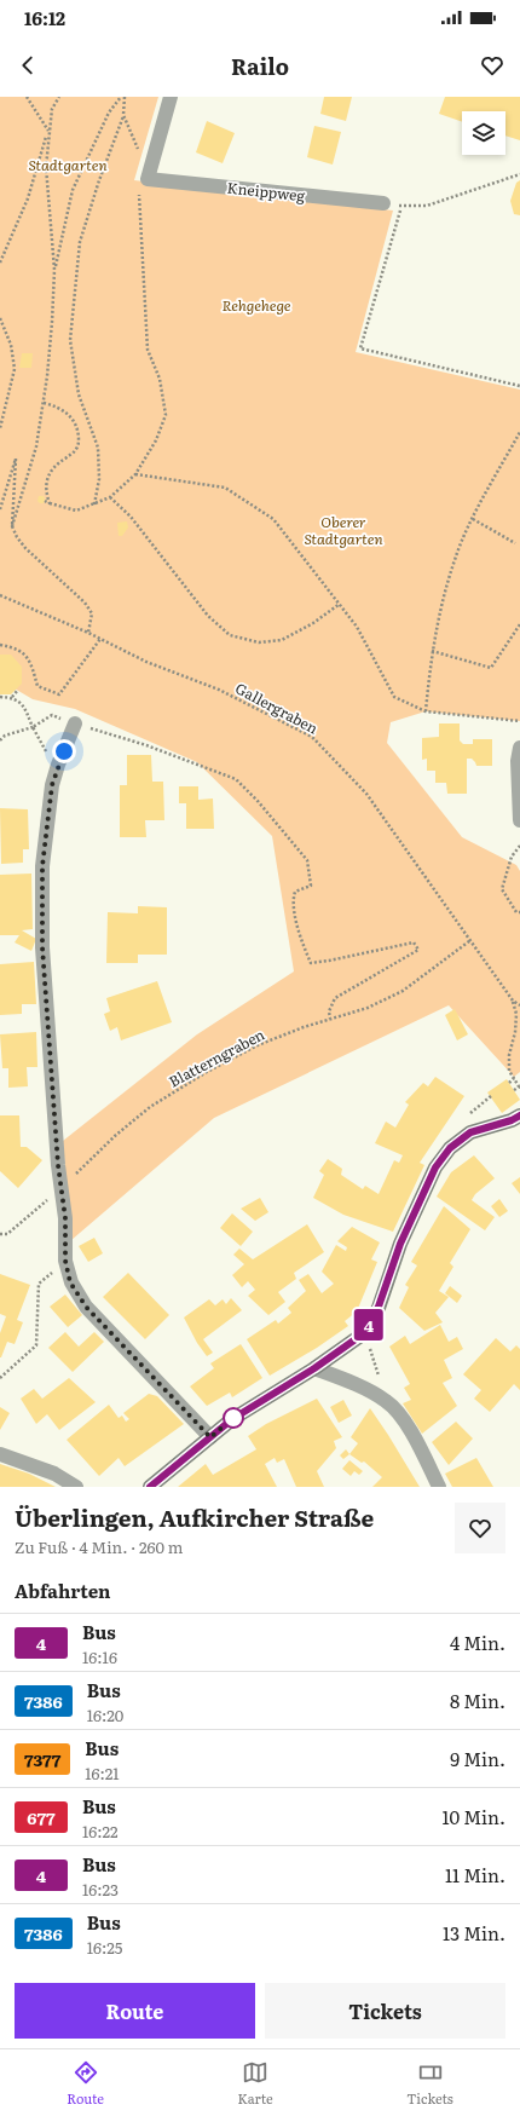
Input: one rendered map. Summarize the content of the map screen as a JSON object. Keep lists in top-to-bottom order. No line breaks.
{"streets":{"street":["Kneippweg"],"path":["Gallergraben","Blatterngraben"]},"crossings":[["Gallergraben","Blatterngraben"]],"parks":["Stadtgarten","Rehgehege","Oberer Stadtgarten"],"lines":["bus line 4"],"page":{"status":"16:12","header":"Railo","on_map":"4","heading":[["Überlingen, Aufkircher Straße","Zu Fuß · 4 Min. · 260 m"],"Abfahrten"],"list":[{"mark":"4","name":"Bus","note":"16:16","value":"4 Min."},{"mark":"7386","name":"Bus","note":"16:20","value":"8 Min."},{"mark":"7377","name":"Bus","note":"16:21","value":"9 Min."},{"mark":"677","name":"Bus","note":"16:22","value":"10 Min."},{"mark":"4","name":"Bus","note":"16:23","value":"11 Min."},{"mark":"7386","name":"Bus","note":"16:25","value":"13 Min."}],"buttons":["Route","Tickets"],"tabs":["Route","Karte","Tickets"]}}
